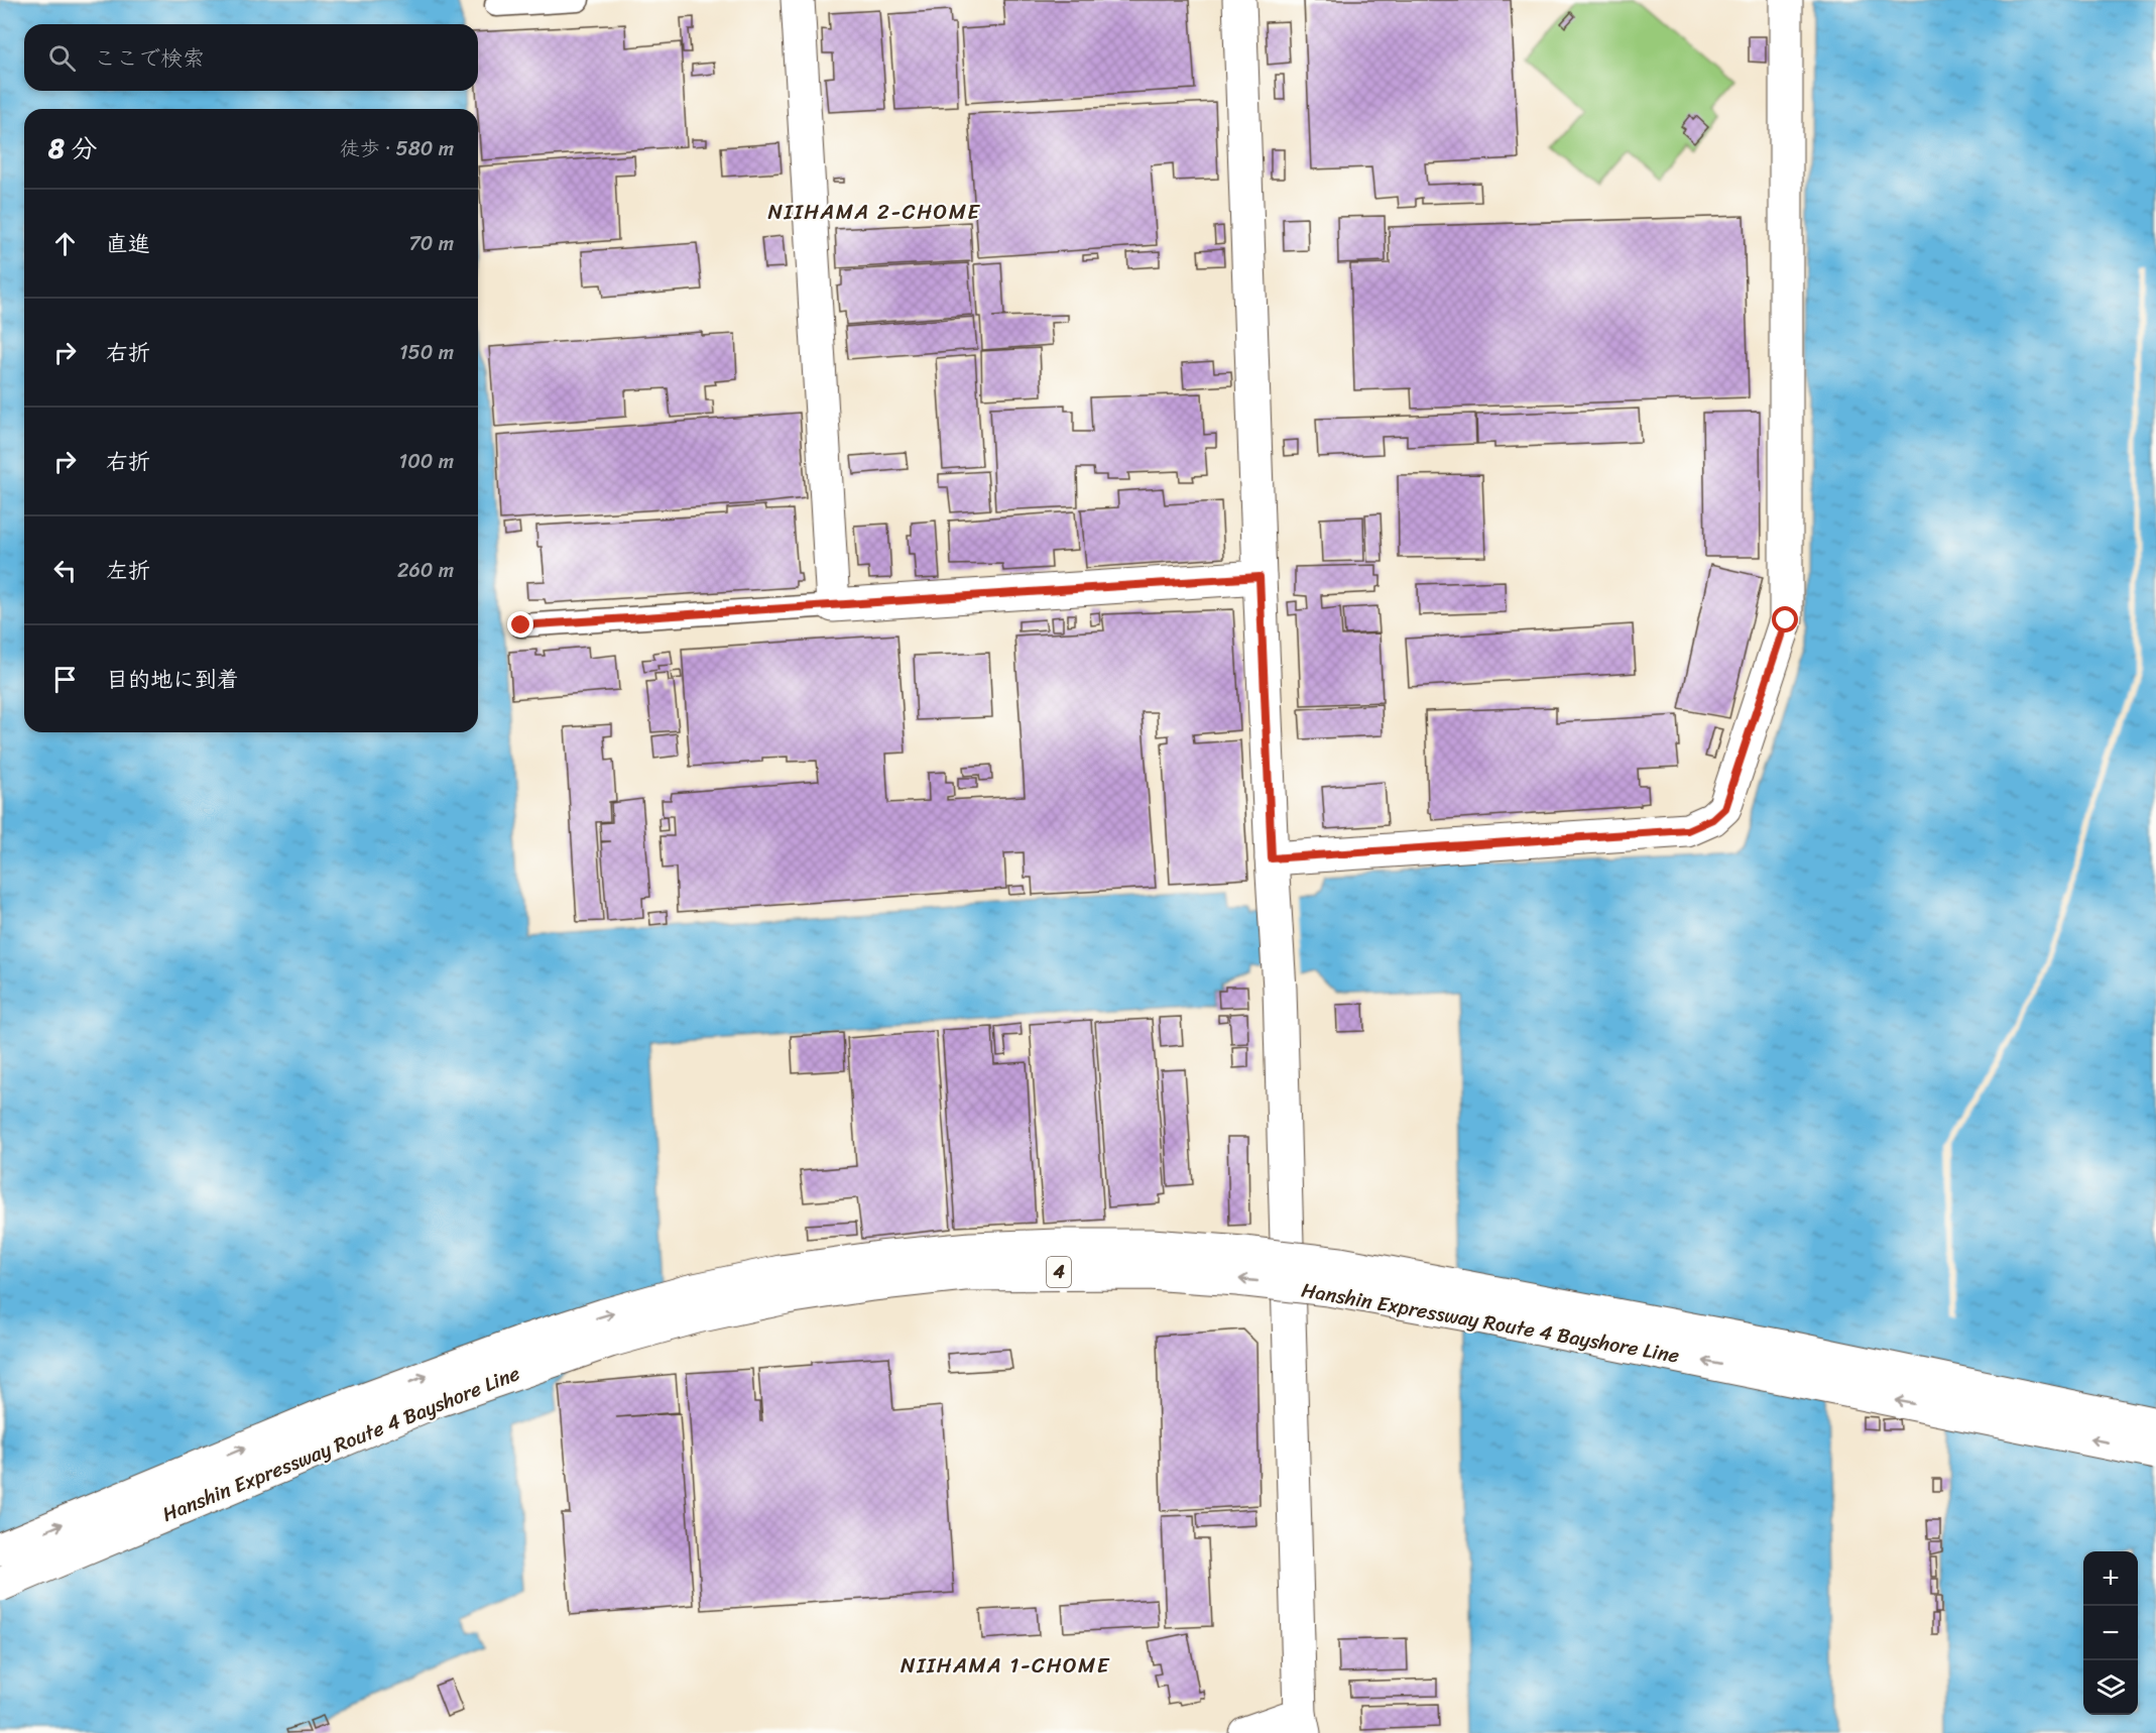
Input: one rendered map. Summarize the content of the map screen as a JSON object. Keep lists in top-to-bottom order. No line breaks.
{"streets":{"main road":["4","Hanshin Expressway Route 4 Bayshore Line"]},"districts":["NIIHAMA 2-CHOME","NIIHAMA 1-CHOME"],"page":{"search":"ここで検索","heading":["8 分","徒歩 · 580 m"],"list":[["直進","70 m"],["右折","150 m"],["右折","100 m"],["左折","260 m"],"目的地に到着"],"map_buttons":["+","−"]}}
